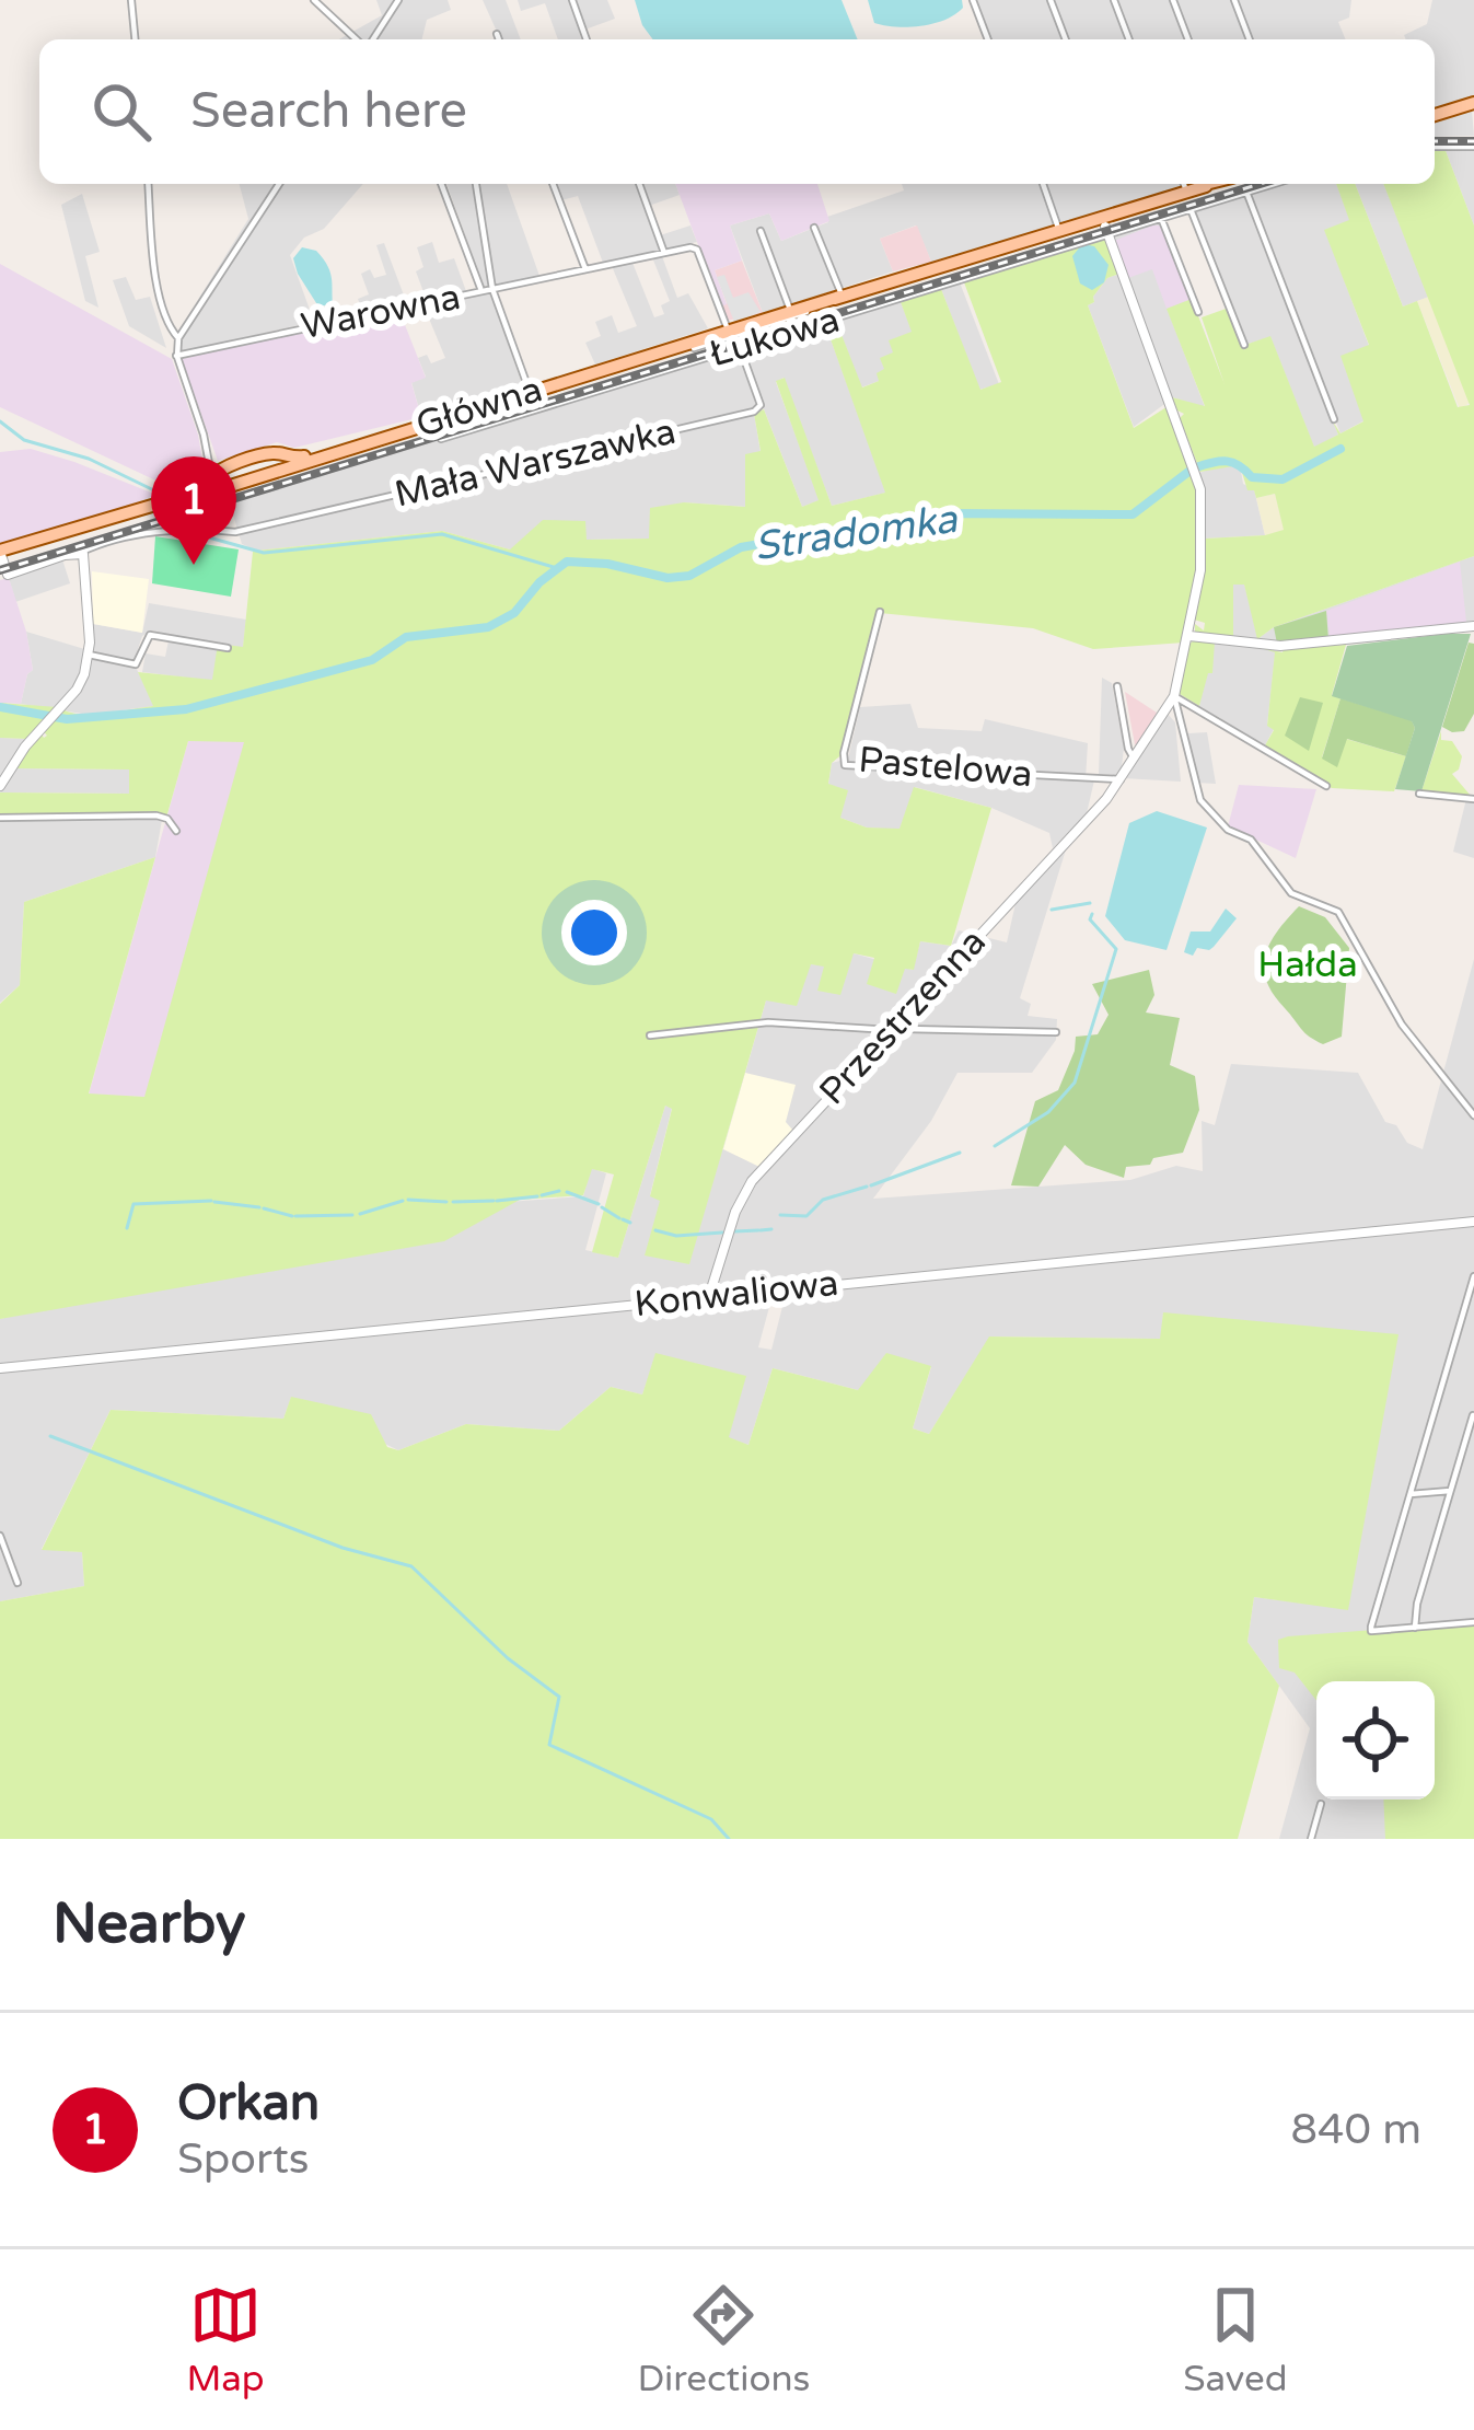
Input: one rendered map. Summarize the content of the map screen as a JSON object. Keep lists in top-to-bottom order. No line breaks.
{"streets":{"main road":["Główna"],"street":["Warowna","Łukowa","Mała Warszawka","Pastelowa","Przestrzenna","Konwaliowa"]},"crossings":[["Warowna","Mała Warszawka"],["Łukowa","Główna"],["Łukowa","Mała Warszawka"],["Łukowa","Przestrzenna"],["Główna","Mała Warszawka"],["Główna","Przestrzenna"],["Pastelowa","Przestrzenna"],["Przestrzenna","Konwaliowa"]],"water":["Stradomka"],"parks":["Hałda"],"page":{"search":"Search here","pins":"1","heading":"Nearby","list":[{"mark":"1","name":"Orkan","note":"Sports","value":"840 m"}],"nav":["Map","Directions","Saved"]}}
